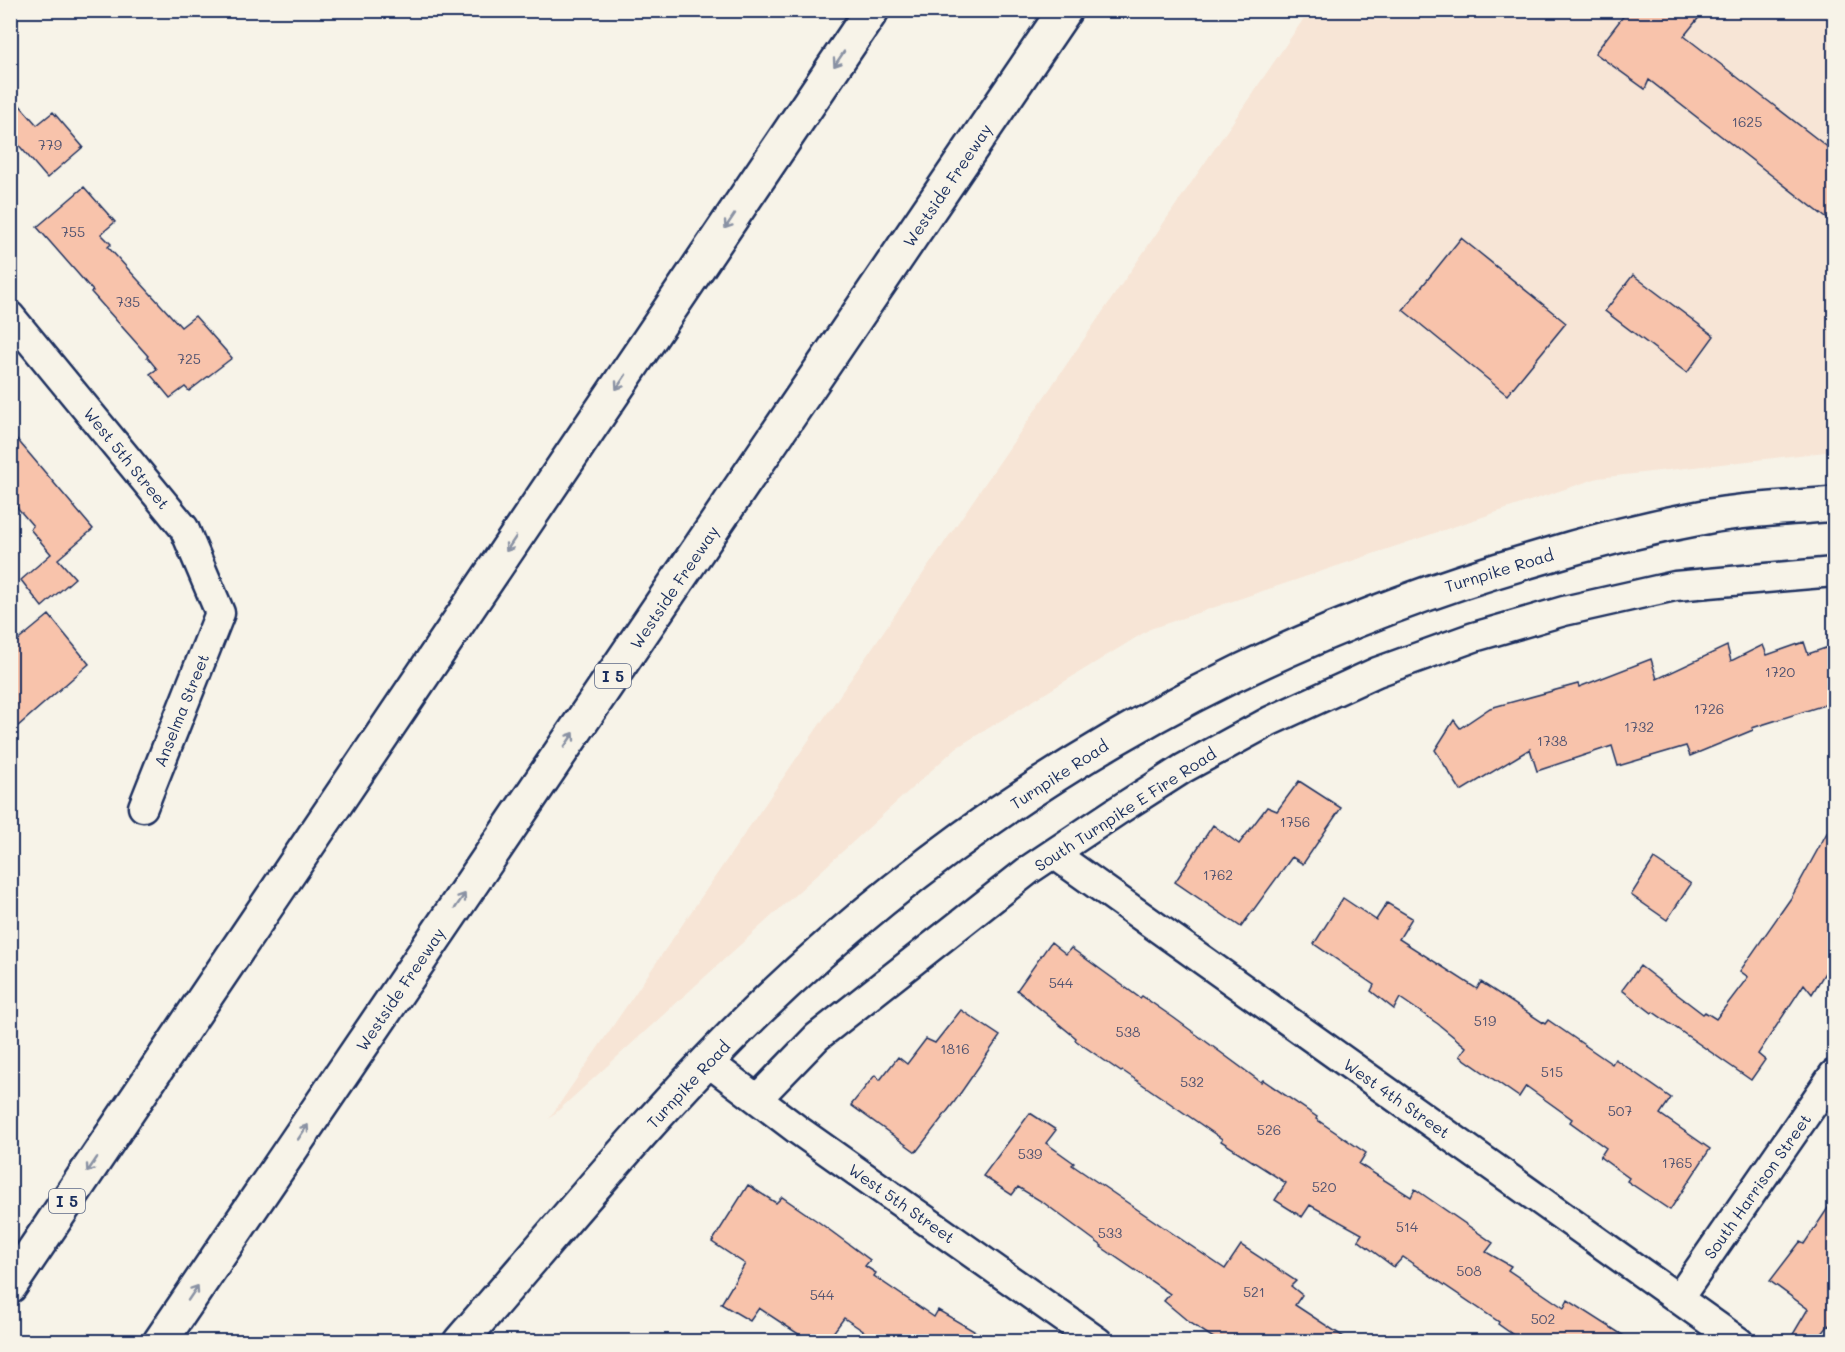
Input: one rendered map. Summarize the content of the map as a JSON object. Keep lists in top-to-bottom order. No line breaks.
{"streets":{"main road":["Westside Freeway","Turnpike Road","I 5"],"street":["West 5th Street","Anselma Street","South Turnpike E Fire Road","West 4th Street","South Harrison Street"]},"crossings":[["West 5th Street","Turnpike Road"],["West 5th Street","Anselma Street"],["West 5th Street","South Turnpike E Fire Road"],["South Turnpike E Fire Road","West 4th Street"],["West 4th Street","South Harrison Street"]],"house_numbers":["1625","779","755","735","725","1720","1726","1732","1738","1756","1762","544","519","538","1816","515","532","507","526","539","1765","520","514","533","508","521","544","502"]}
